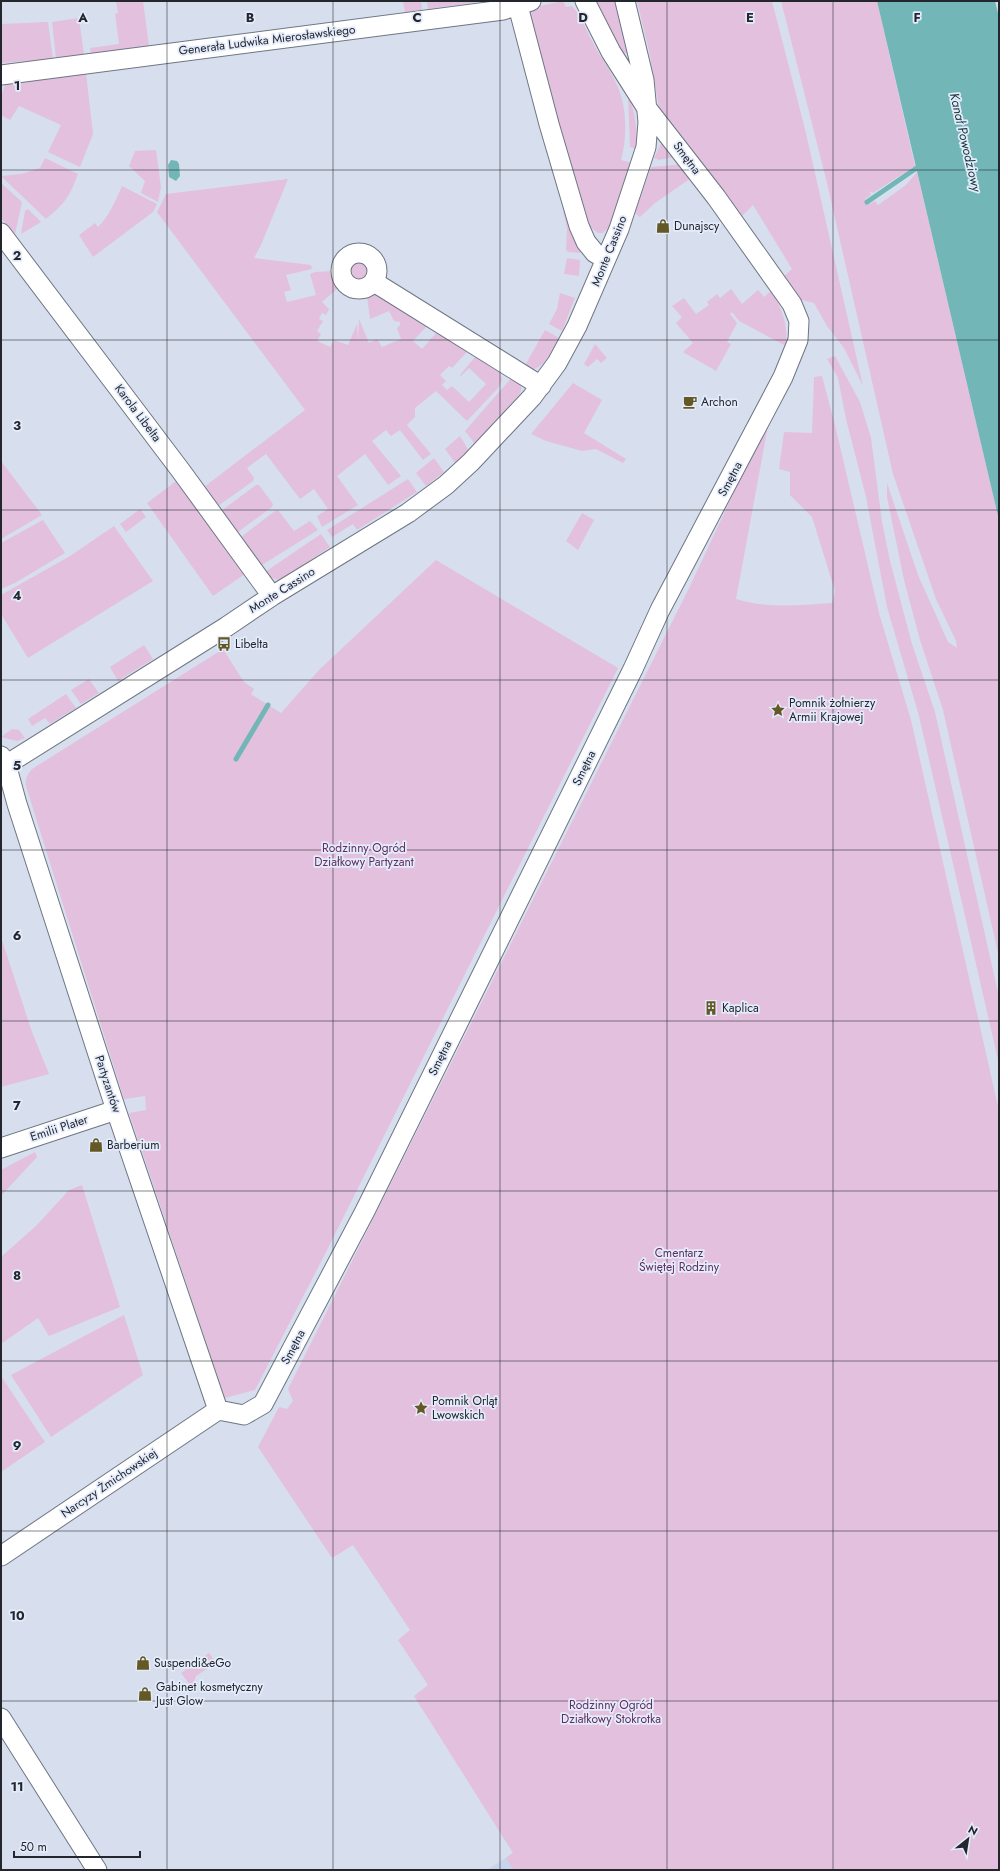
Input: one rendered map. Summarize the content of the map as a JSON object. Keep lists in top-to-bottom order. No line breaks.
{"streets":{"street":["Generała Ludwika Mierosławskiego","Smętna","Monte Cassino","Karola Libelta","Partyzantów","Emilii Plater","Narcyzy Żmichowskiej"]},"crossings":[["Smętna","Monte Cassino"],["Smętna","Partyzantów"],["Smętna","Narcyzy Żmichowskiej"],["Monte Cassino","Karola Libelta"],["Monte Cassino","Partyzantów"],["Partyzantów","Emilii Plater"],["Partyzantów","Narcyzy Żmichowskiej"]],"water":["Kanał Powodziowy"],"parks":["Rodzinny Ogród Działkowy Partyzant","Cmentarz Świętej Rodziny","Rodzinny Ogród Działkowy Stokrotka"],"places":{"shop":["Dunajscy","Barberium","Suspendi&eGo","Gabinet kosmetyczny Just Glow"],"cafe":["Archon"],"bus stop":["Libelta"],"place":["Pomnik żołnierzy Armii Krajowej","Pomnik Orląt Lwowskich"],"building":["Kaplica"]},"scale_bar":"50 m","north":"top right","grid":{"columns":["A","B","C","D","E","F"],"rows":["1","2","3","4","5","6","7","8","9","10","11"]}}
